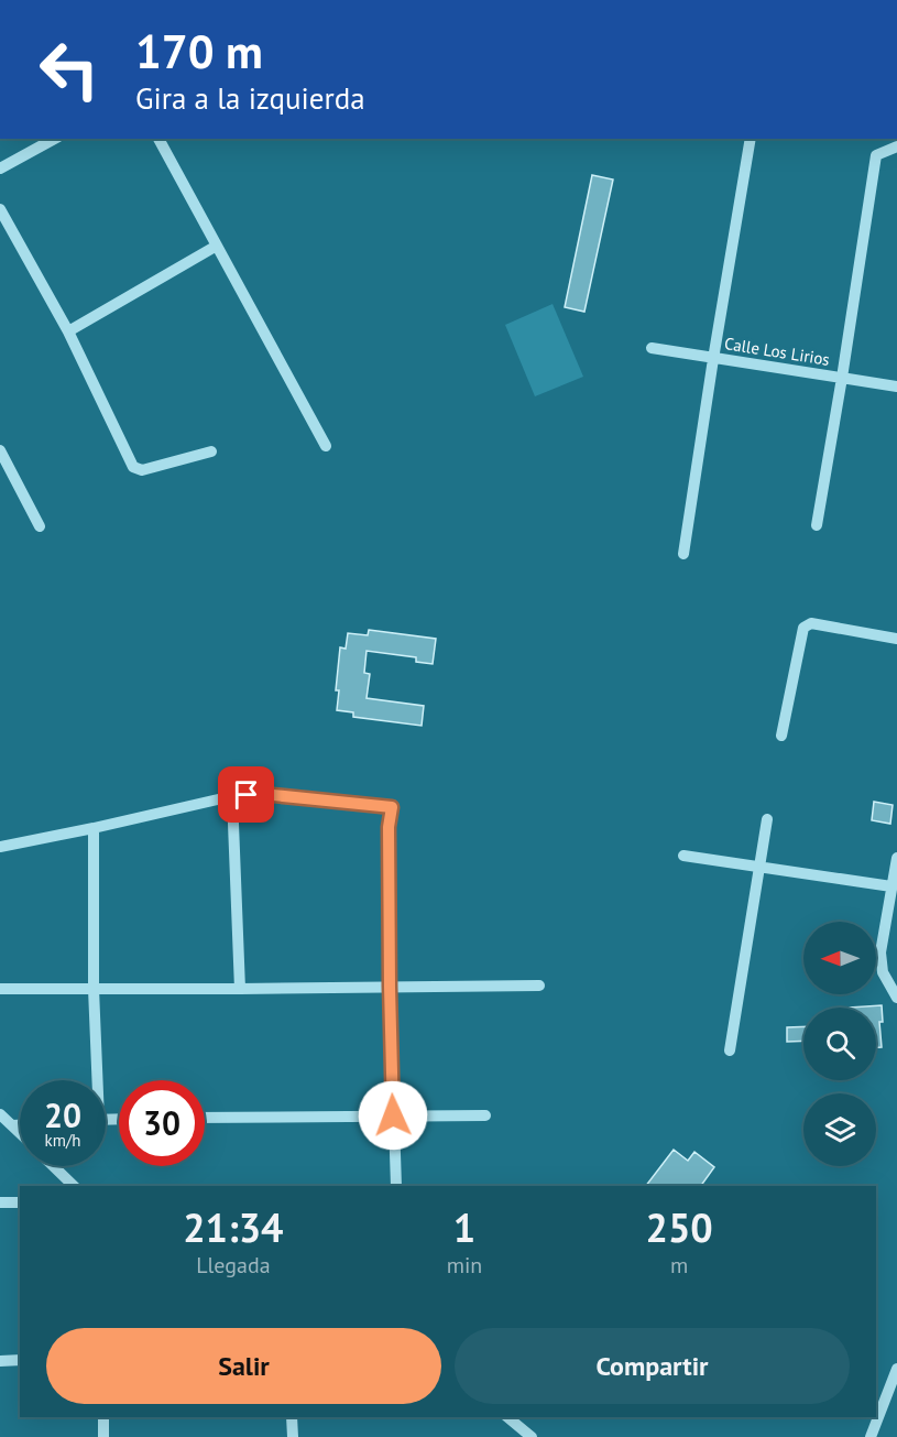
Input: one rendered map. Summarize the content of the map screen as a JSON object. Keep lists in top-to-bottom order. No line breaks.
{"streets":{"street":["Calle Los Lirios"]},"north":"left","page":{"turn":["170 m","Gira a la izquierda"],"speed":"20 km/h","limit":"30","eta":["21:34","Llegada","1","min","250","m"],"buttons":["Salir","Compartir"]}}
